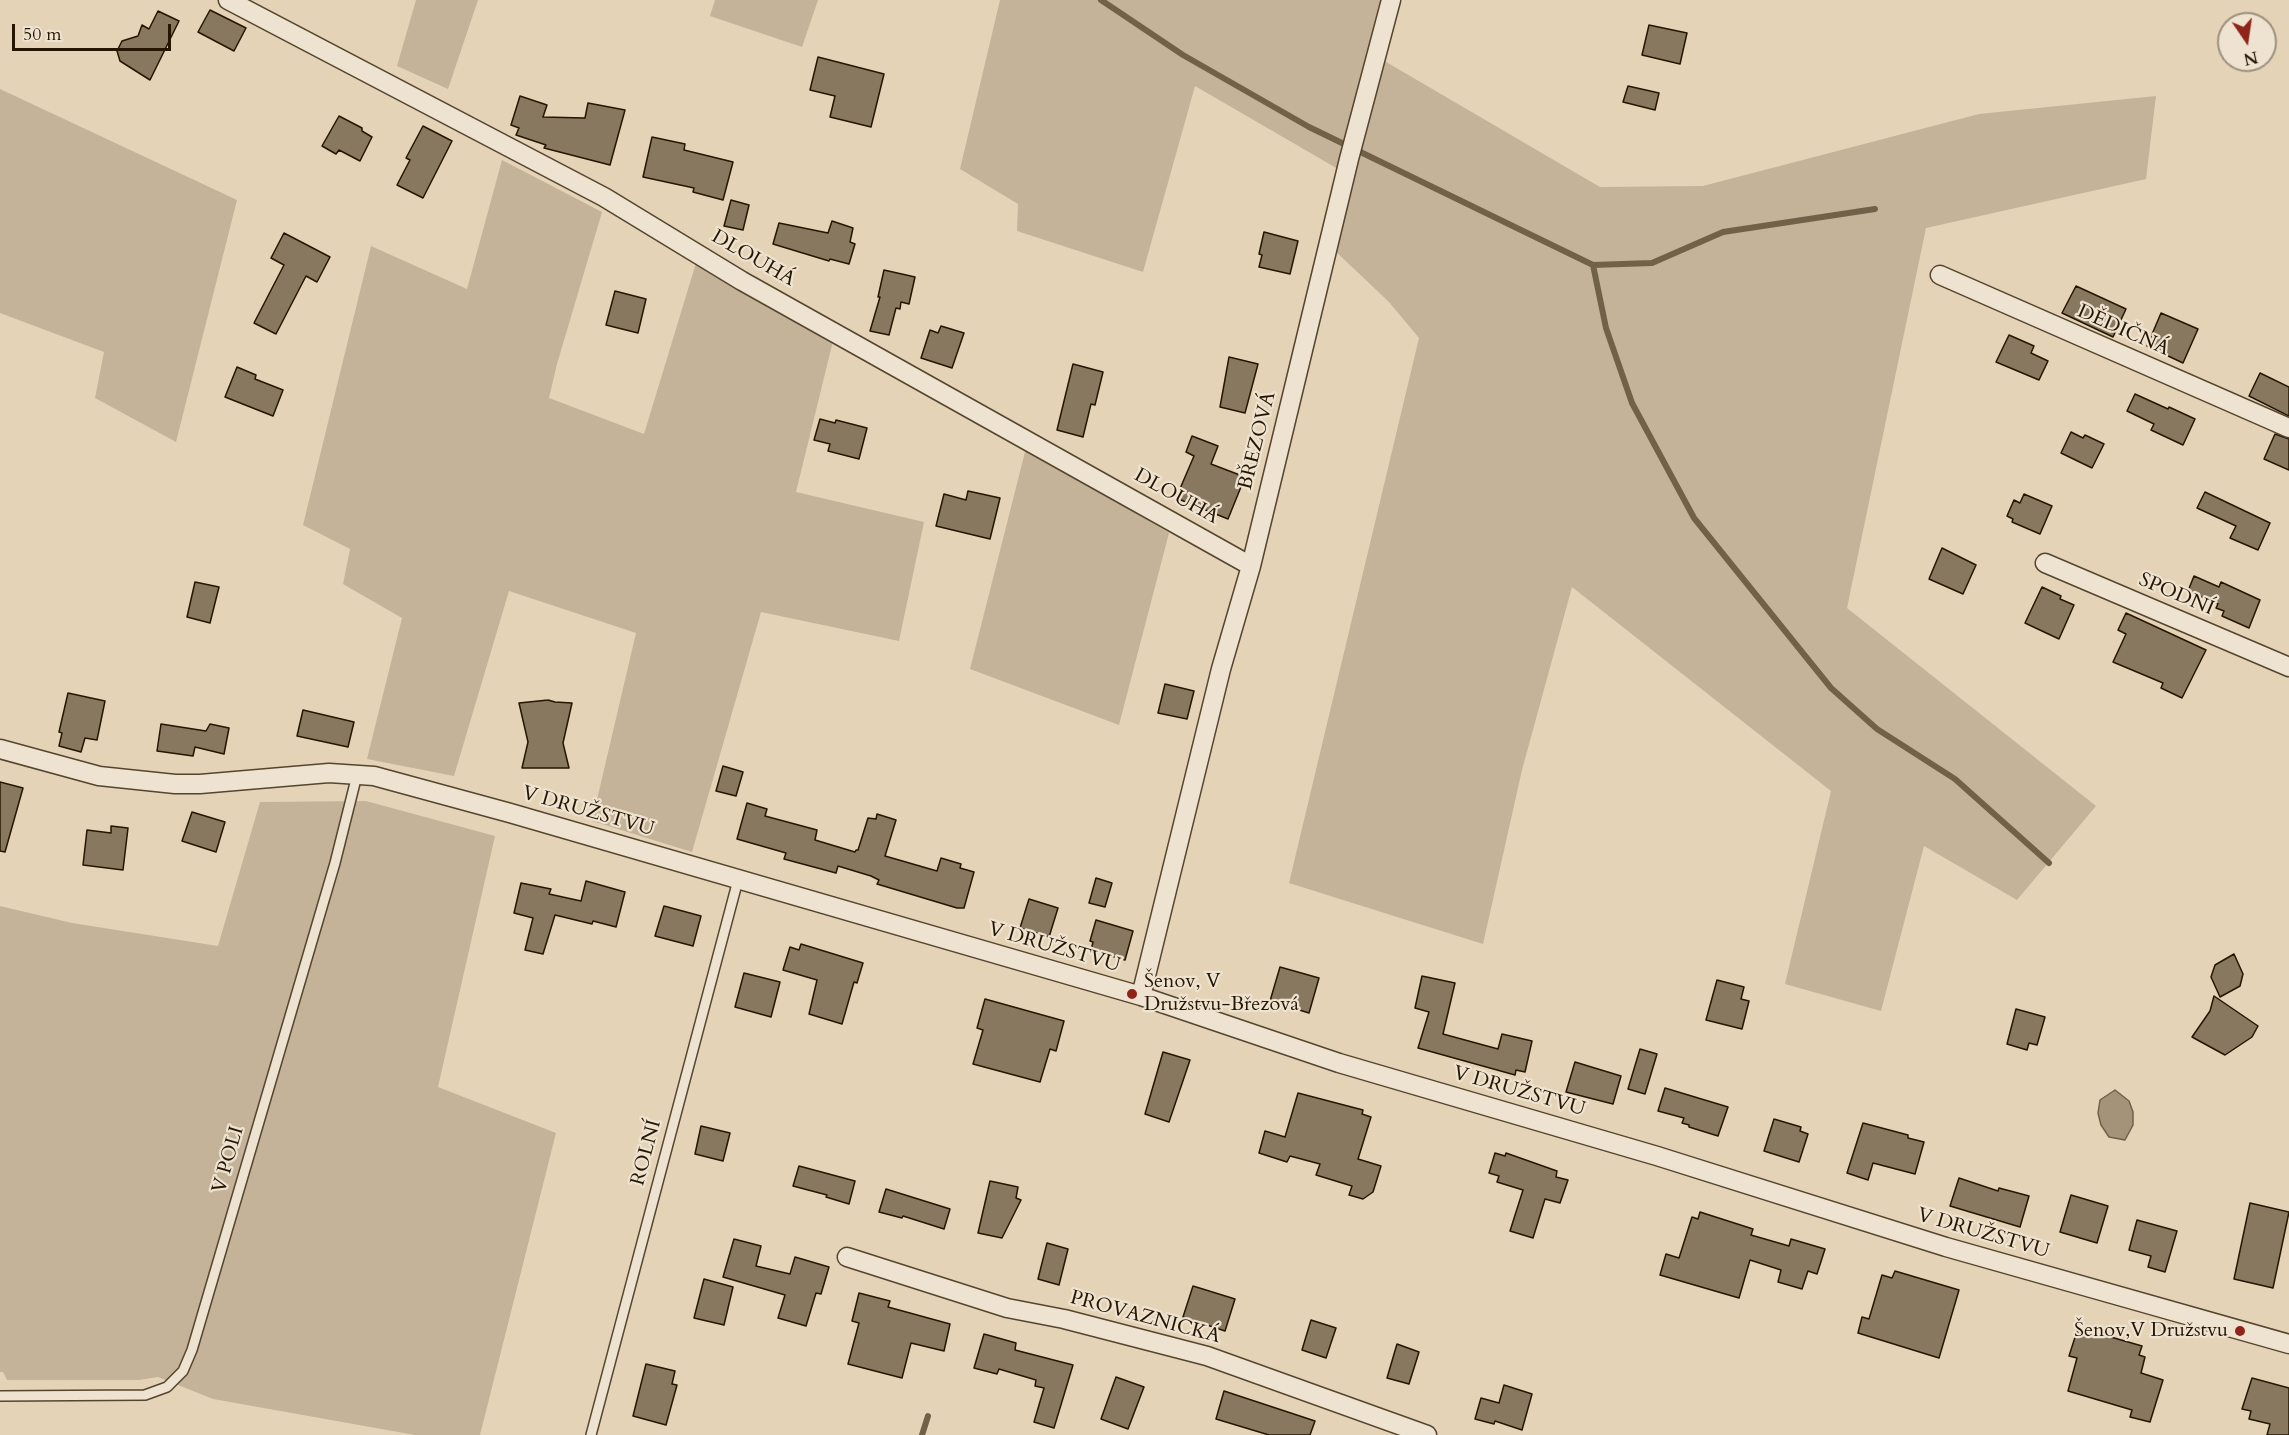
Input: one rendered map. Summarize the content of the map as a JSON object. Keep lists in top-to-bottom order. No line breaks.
{"streets":{"street":["DLOUHÁ","DĚDIČNÁ","BŘEZOVÁ","SPODNÍ","V DRUŽSTVU","PROVAZNICKÁ"],"lane":["ROLNÍ","V POLI"]},"crossings":[["DLOUHÁ","BŘEZOVÁ"],["BŘEZOVÁ","V DRUŽSTVU"],["V DRUŽSTVU","ROLNÍ"],["V DRUŽSTVU","V POLI"]],"places":["Šenov, V Družstvu-Březová","Šenov,V Družstvu"],"scale_bar":"50 m","north":"bottom"}
